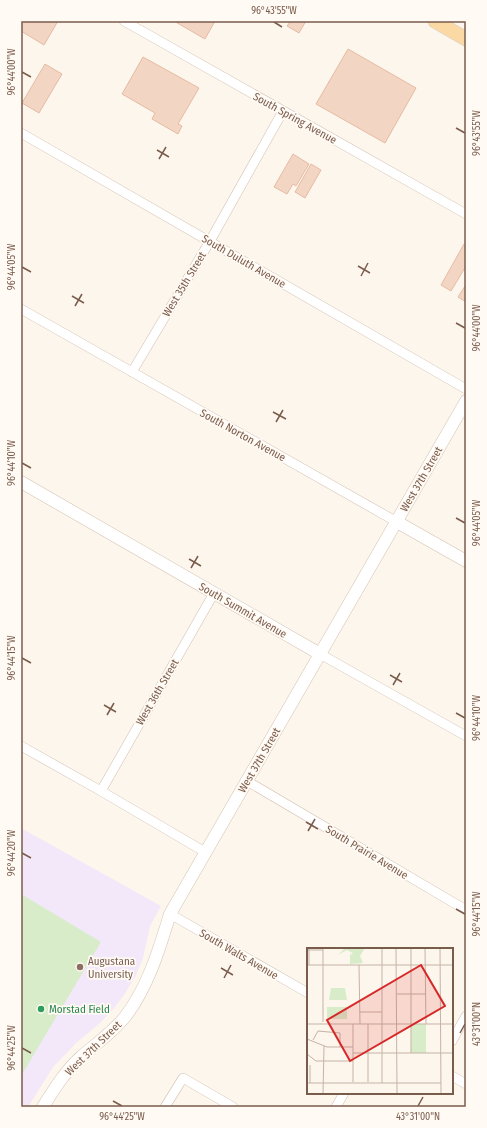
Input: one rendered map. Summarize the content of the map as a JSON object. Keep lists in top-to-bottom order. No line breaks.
{"streets":{"street":["South Spring Avenue","South Duluth Avenue","West 35th Street","South Norton Avenue","West 37th Street","South Summit Avenue","West 36th Street","South Prairie Avenue","South Walts Avenue"]},"crossings":[["South Spring Avenue","West 35th Street"],["South Duluth Avenue","West 35th Street"],["West 35th Street","South Norton Avenue"],["South Norton Avenue","West 37th Street"],["West 37th Street","South Summit Avenue"],["West 37th Street","South Prairie Avenue"],["West 37th Street","South Walts Avenue"],["South Summit Avenue","West 36th Street"]],"places":["Augustana University","Morstad Field"],"coordinates":["96°43'55\"W","96°44'00\"W","96°44'05\"W","96°44'10\"W","96°44'15\"W","96°44'20\"W","43°31'00\"N","96°44'25\"W"]}
